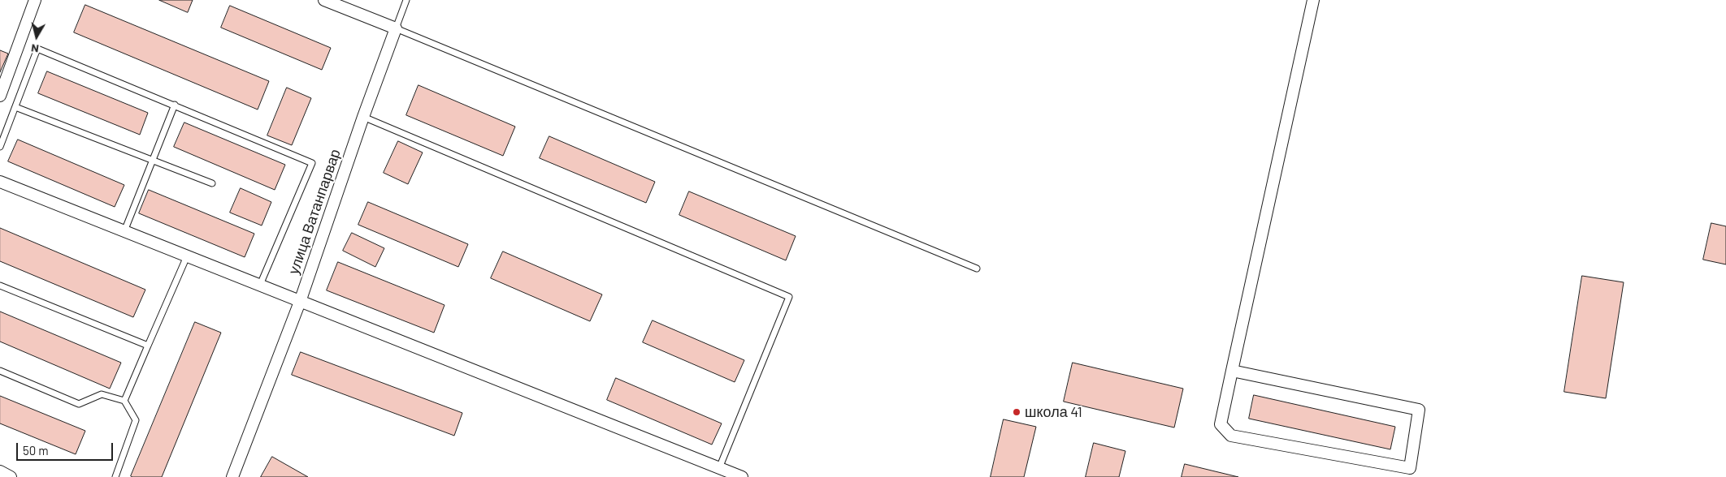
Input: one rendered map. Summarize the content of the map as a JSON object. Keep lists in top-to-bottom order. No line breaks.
{"streets":{"street":["улица Ватанпарвар"]},"places":["школа 41"],"scale_bar":"50 m","north":"bottom"}
